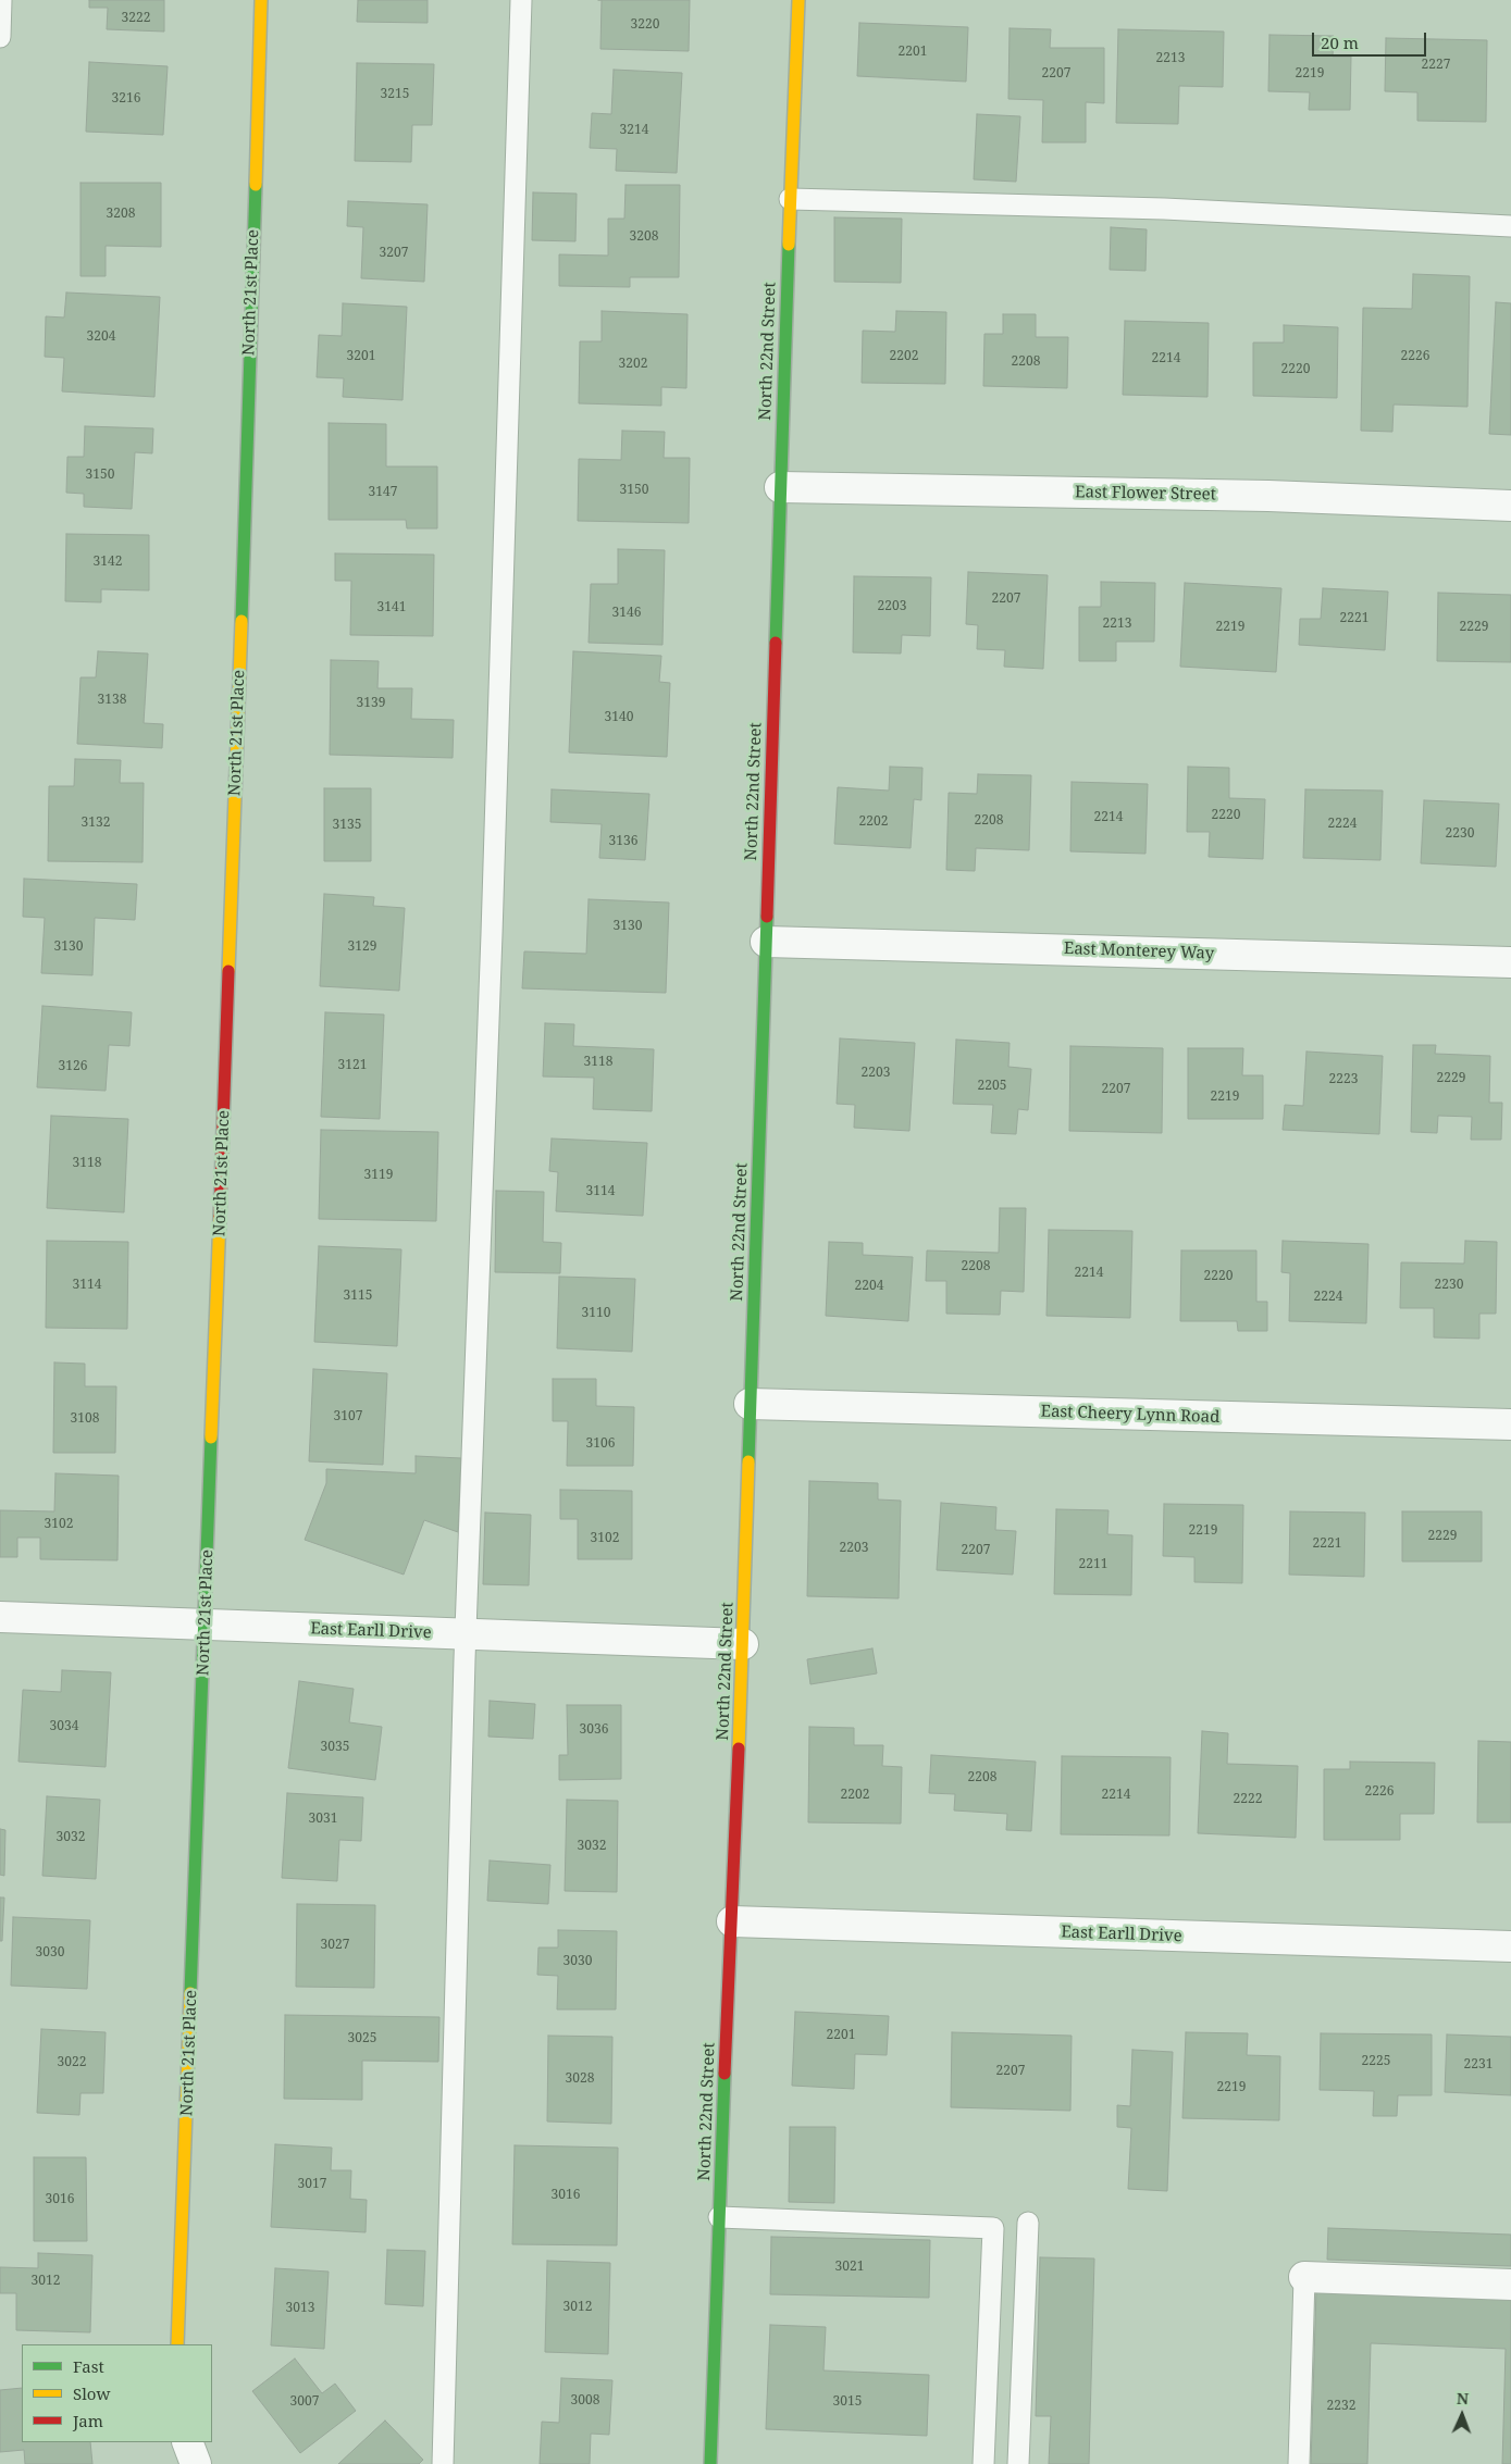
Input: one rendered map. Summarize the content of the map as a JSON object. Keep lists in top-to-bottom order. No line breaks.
{"streets":{"street":["North 21st Place","North 22nd Street","East Flower Street","East Monterey Way","East Cheery Lynn Road","East Earll Drive"]},"crossings":[["North 21st Place","East Earll Drive"],["North 22nd Street","East Flower Street"],["North 22nd Street","East Monterey Way"],["North 22nd Street","East Cheery Lynn Road"],["North 22nd Street","East Earll Drive"]],"house_numbers":["3222","3220","2201","2213","2227","2207","2219","3215","3216","3214","3208","3208","3207","3204","3201","2202","2226","2214","2208","3202","2220","3150","3150","3147","3142","2207","2203","3141","3146","2221","2213","2219","2229","3138","3139","3140","2220","2214","2208","2202","3132","2224","3135","2230","3136","3130","3130","3129","3118","3121","3126","2203","2229","2223","2205","2207","2219","3118","3119","3114","2208","2214","2220","3114","2230","2204","3115","2224","3110","3107","3108","3106","3102","2219","2229","3102","2221","2203","2207","2211","3034","3036","3035","2208","2226","2202","2214","2222","3031","3032","3032","3027","3030","3030","2201","3025","2225","3022","2231","2207","3028","2219","3017","3016","3016","3021","3012","3012","3013","3008","3007","3015","2232"],"legend":["Fast","Slow","Jam"],"scale_bar":"20 m","north":"top"}
